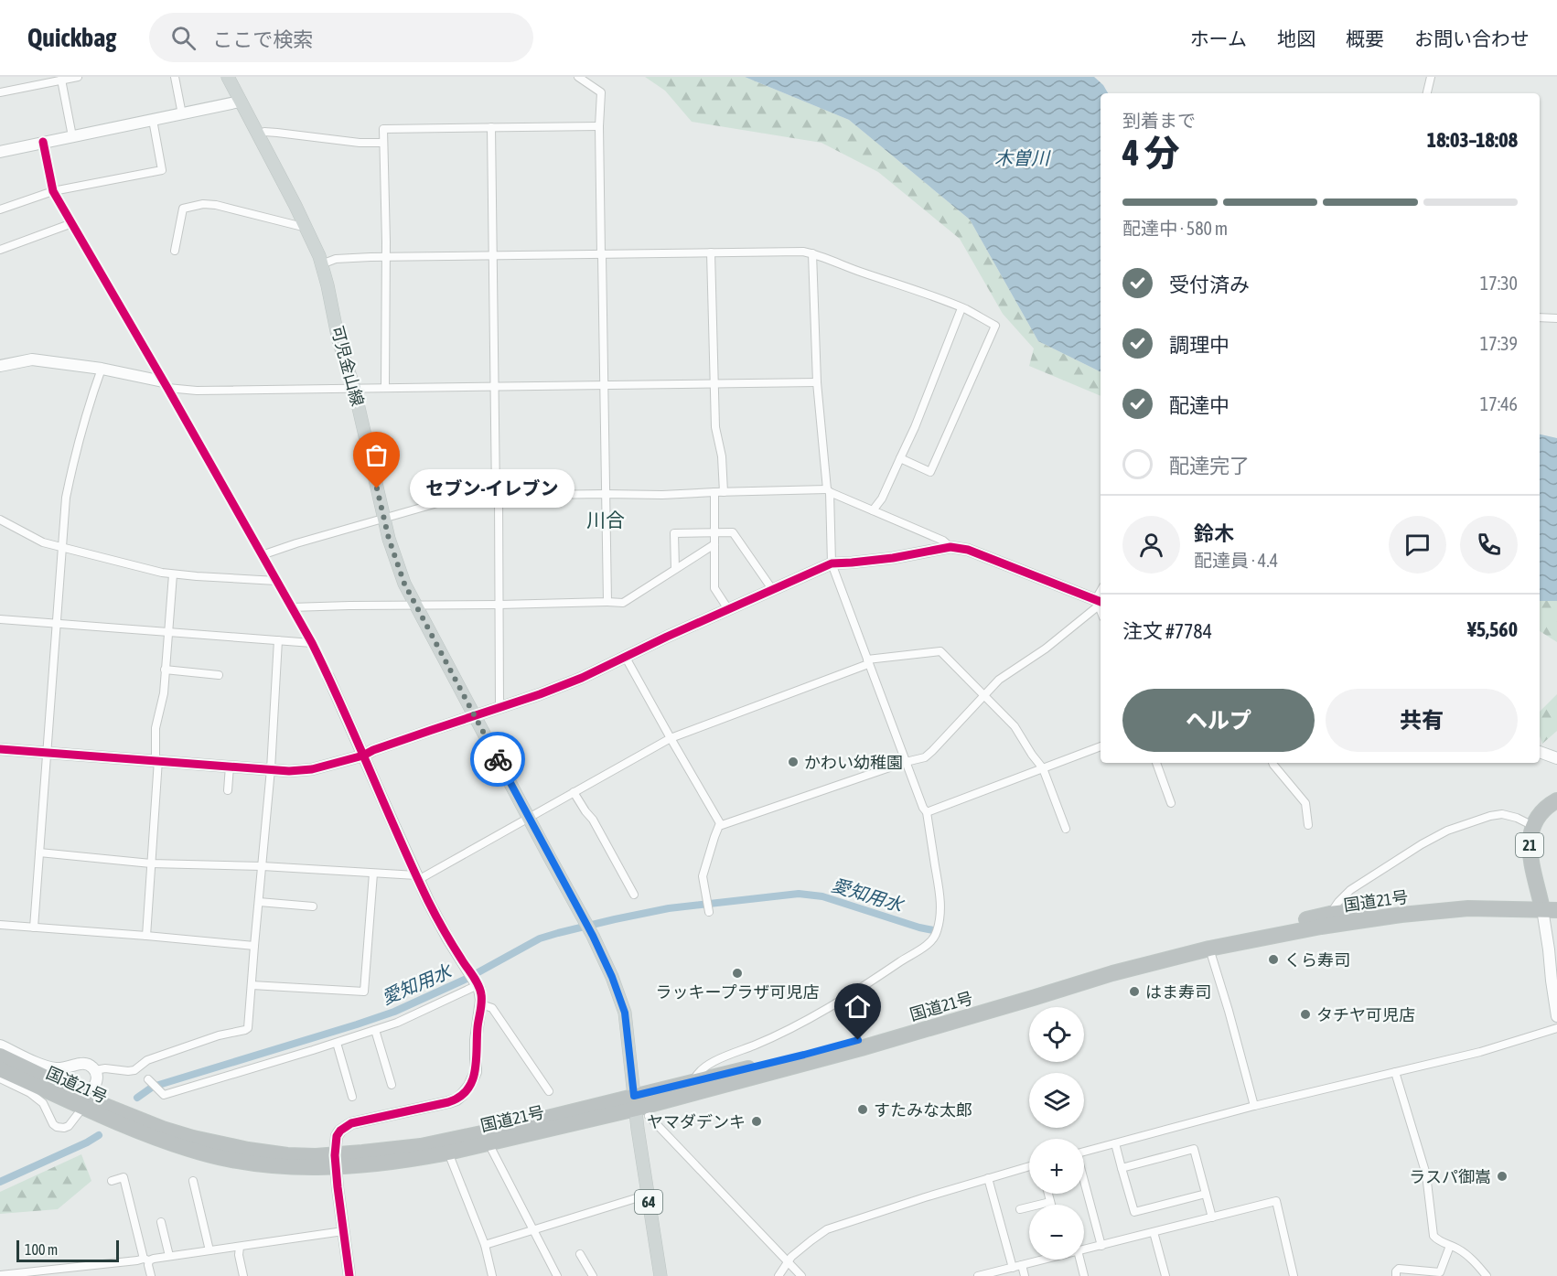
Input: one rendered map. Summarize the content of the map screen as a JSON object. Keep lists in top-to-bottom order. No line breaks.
{"streets":{"highway":["21","国道21号"],"main road":["可児金山線","64"]},"crossings":[["可児金山線","国道21号"],["21","国道21号"]],"districts":["川合"],"water":["木曽川","愛知用水"],"places":["セブン-イレブン","かわい幼稚園","くら寿司","ラッキープラザ可児店","はま寿司","タチヤ可児店","すたみな太郎","ヤマダデンキ","ラスパ御嵩"],"scale_bar":"100 m","page":{"header":"Quickbag","search":"ここで検索","nav":["ホーム","地図","概要","お問い合わせ"],"heading":["4 分","到着まで","18:03–18:08"],"panel":["鈴木","配達員 · 4.4","注文 #7784","¥5,560"],"bar":"配達中 · 580 m","list":[["受付済み","17:30"],["調理中","17:39"],["配達中","17:46"],"配達完了"],"bubble":"セブン-イレブン","buttons":["ヘルプ","共有"],"map_buttons":["+","−"],"scale":"100 m"}}
